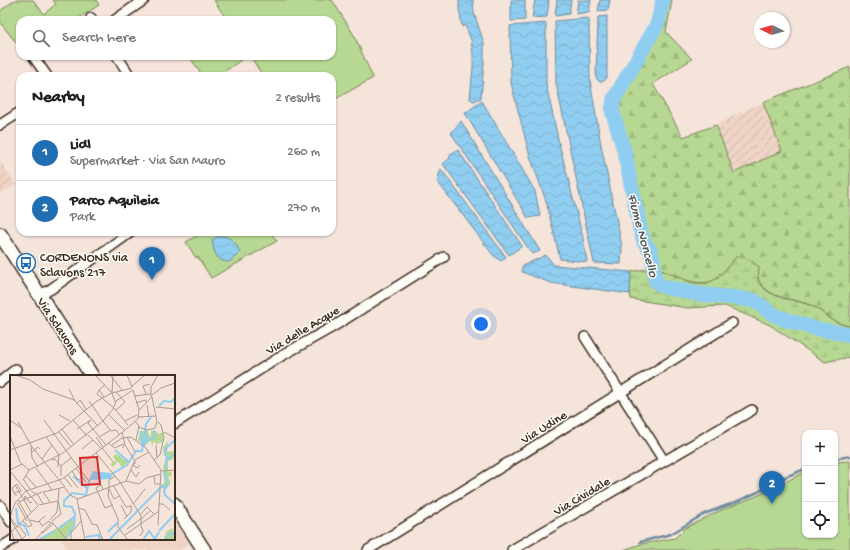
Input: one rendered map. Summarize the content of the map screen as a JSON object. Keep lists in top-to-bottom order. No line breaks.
{"streets":{"street":["Via Sclavons","Via delle Acque","Via Udine","Via Cividale"]},"water":["Fiume Noncello"],"places":{"bus stop":["CORDENONS via Sclavons 217"]},"north":"left","page":{"search":"Search here","heading":["Nearby","2 results"],"list":[{"mark":"1","name":"Lidl","note":"Supermarket · Via San Mauro","value":"260 m"},{"mark":"2","name":"Parco Aquileia","note":"Park","value":"270 m"}],"pins":["1","2"],"map_buttons":["+","−"]}}
